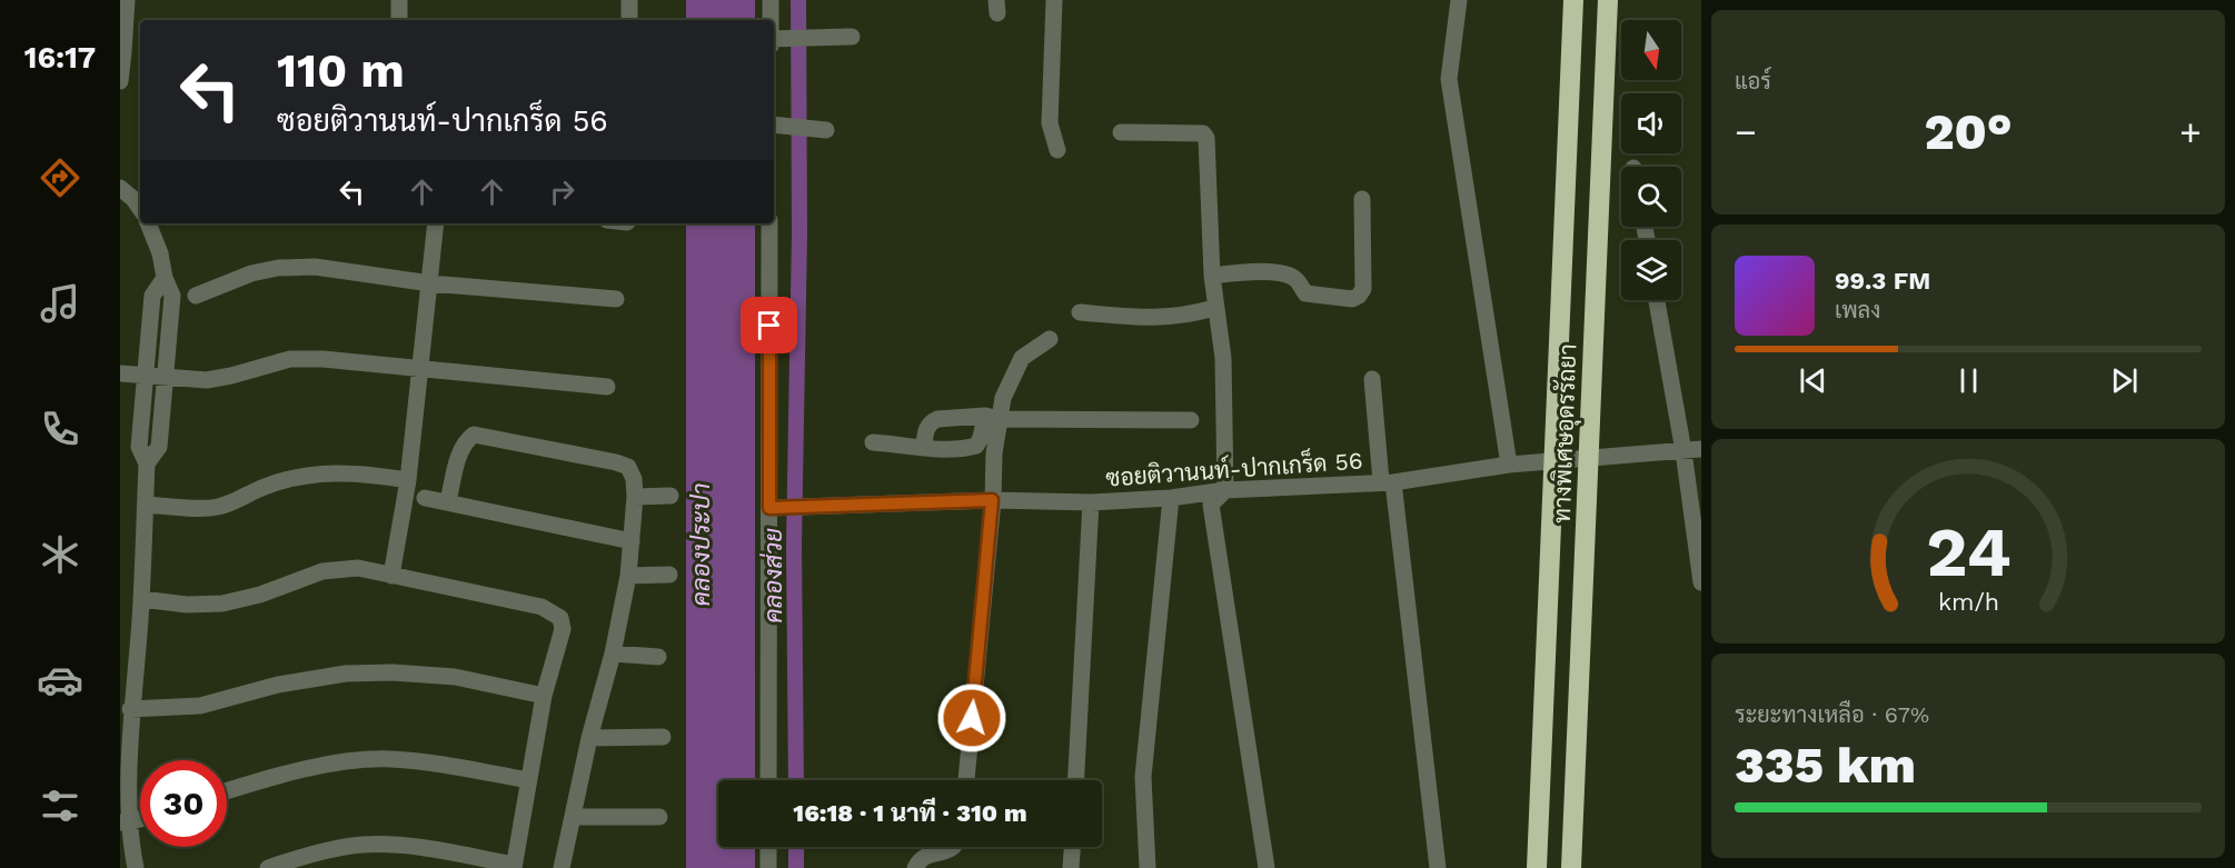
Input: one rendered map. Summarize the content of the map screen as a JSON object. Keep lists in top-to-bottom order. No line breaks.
{"streets":{"highway":["ทางพิเศษอุดรรัถยา"],"street":["ซอยติวานนท์-ปากเกร็ด 56"]},"water":["คลองประปา","คลองส่วย"],"north":"bottom","page":{"tabs":"16:17","tile":["แอร์",["ระยะทางเหลือ · 67%","335 km"]],"turn":["110 m","ซอยติวานนท์-ปากเกร็ด 56"],"heat":["−","20°","+"],"song":["99.3 FM","เพลง"],"limit":"30","trip":"16:18 · 1 นาที · 310 m","gauge":["24","km/h"]}}
